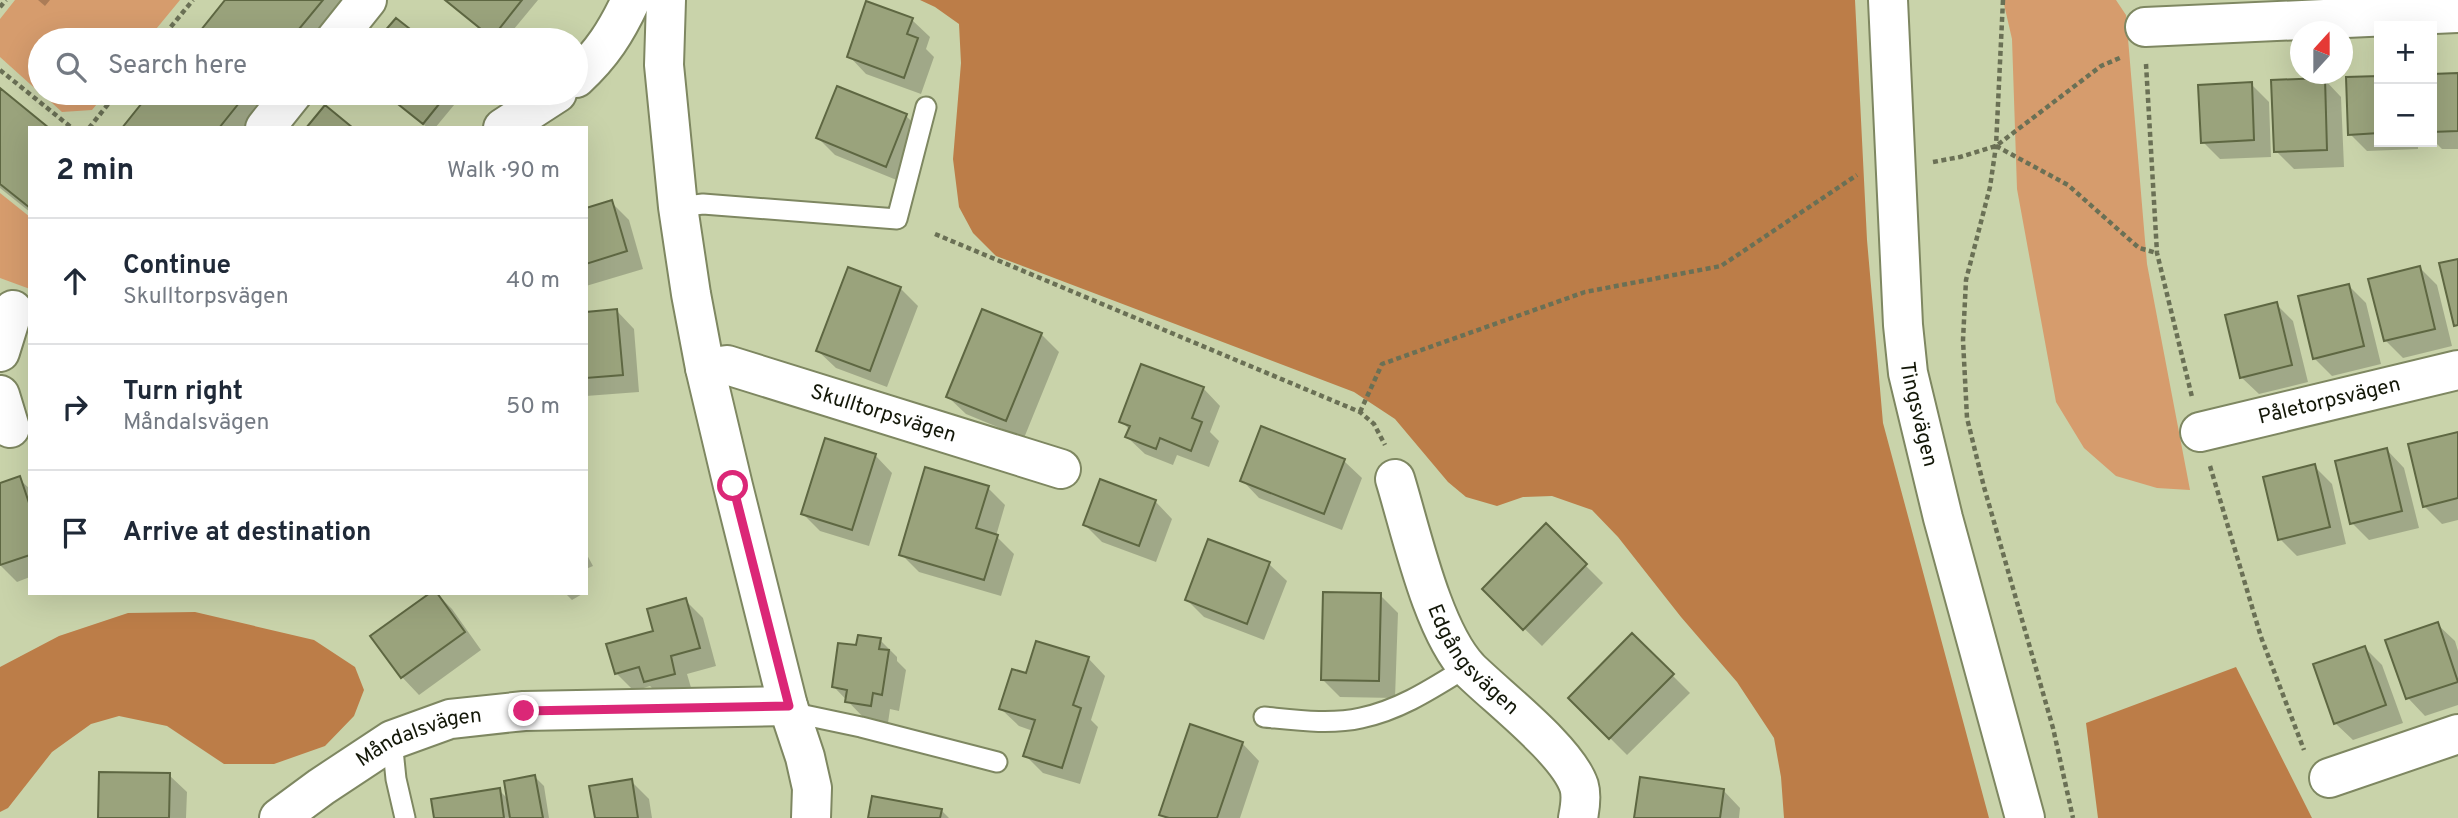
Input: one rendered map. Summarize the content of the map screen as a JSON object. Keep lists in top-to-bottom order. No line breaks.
{"streets":{"street":["Påletorpsvägen","Skulltorpsvägen","Tingsvägen","Edgångsvägen","Måndalsvägen"]},"north":"top","page":{"map_buttons":["+","−"],"search":"Search here","heading":["2 min","Walk · 90 m"],"list":[["Continue","Skulltorpsvägen","40 m"],["Turn right","Måndalsvägen","50 m"],"Arrive at destination"]}}
